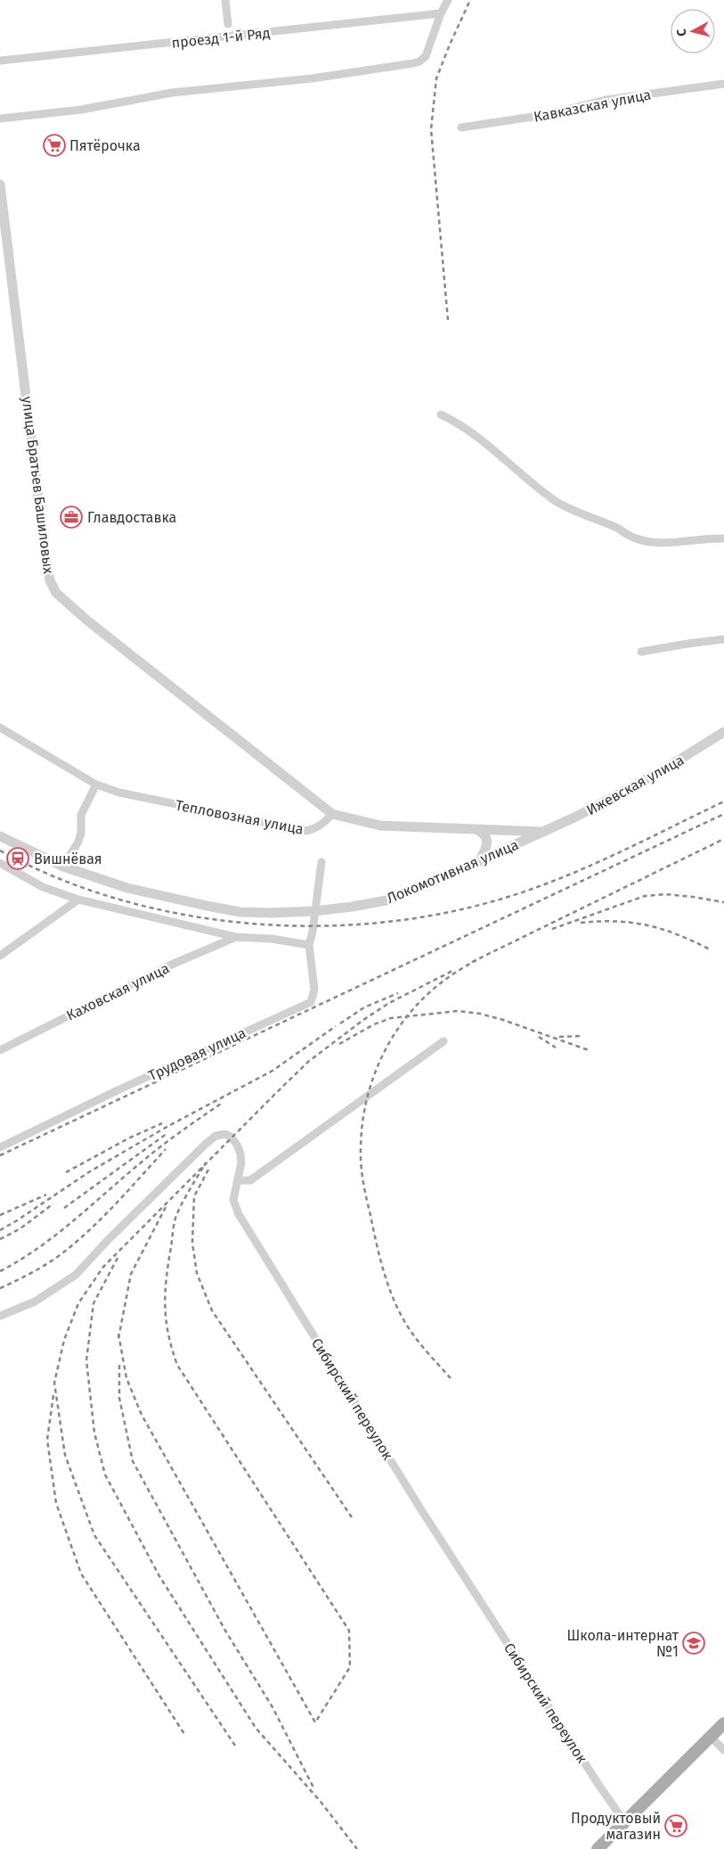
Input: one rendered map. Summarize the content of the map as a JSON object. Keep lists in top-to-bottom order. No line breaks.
{"streets":{"street":["проезд 1-й Ряд","Кавказская улица","улица Братьев Башиловых","Ижевская улица","Тепловозная улица","Локомотивная улица","Каховская улица","Трудовая улица","Сибирский переулок"]},"crossings":[["улица Братьев Башиловых","Тепловозная улица"],["Ижевская улица","Локомотивная улица"],["Локомотивная улица","Трудовая улица"]],"places":{"supermarket":["Пятёрочка","Продуктовый магазин"],"office":["Главдоставка"],"station":["Вишнёвая"],"school or university":["Школа-интернат №1"]},"north":"left"}
